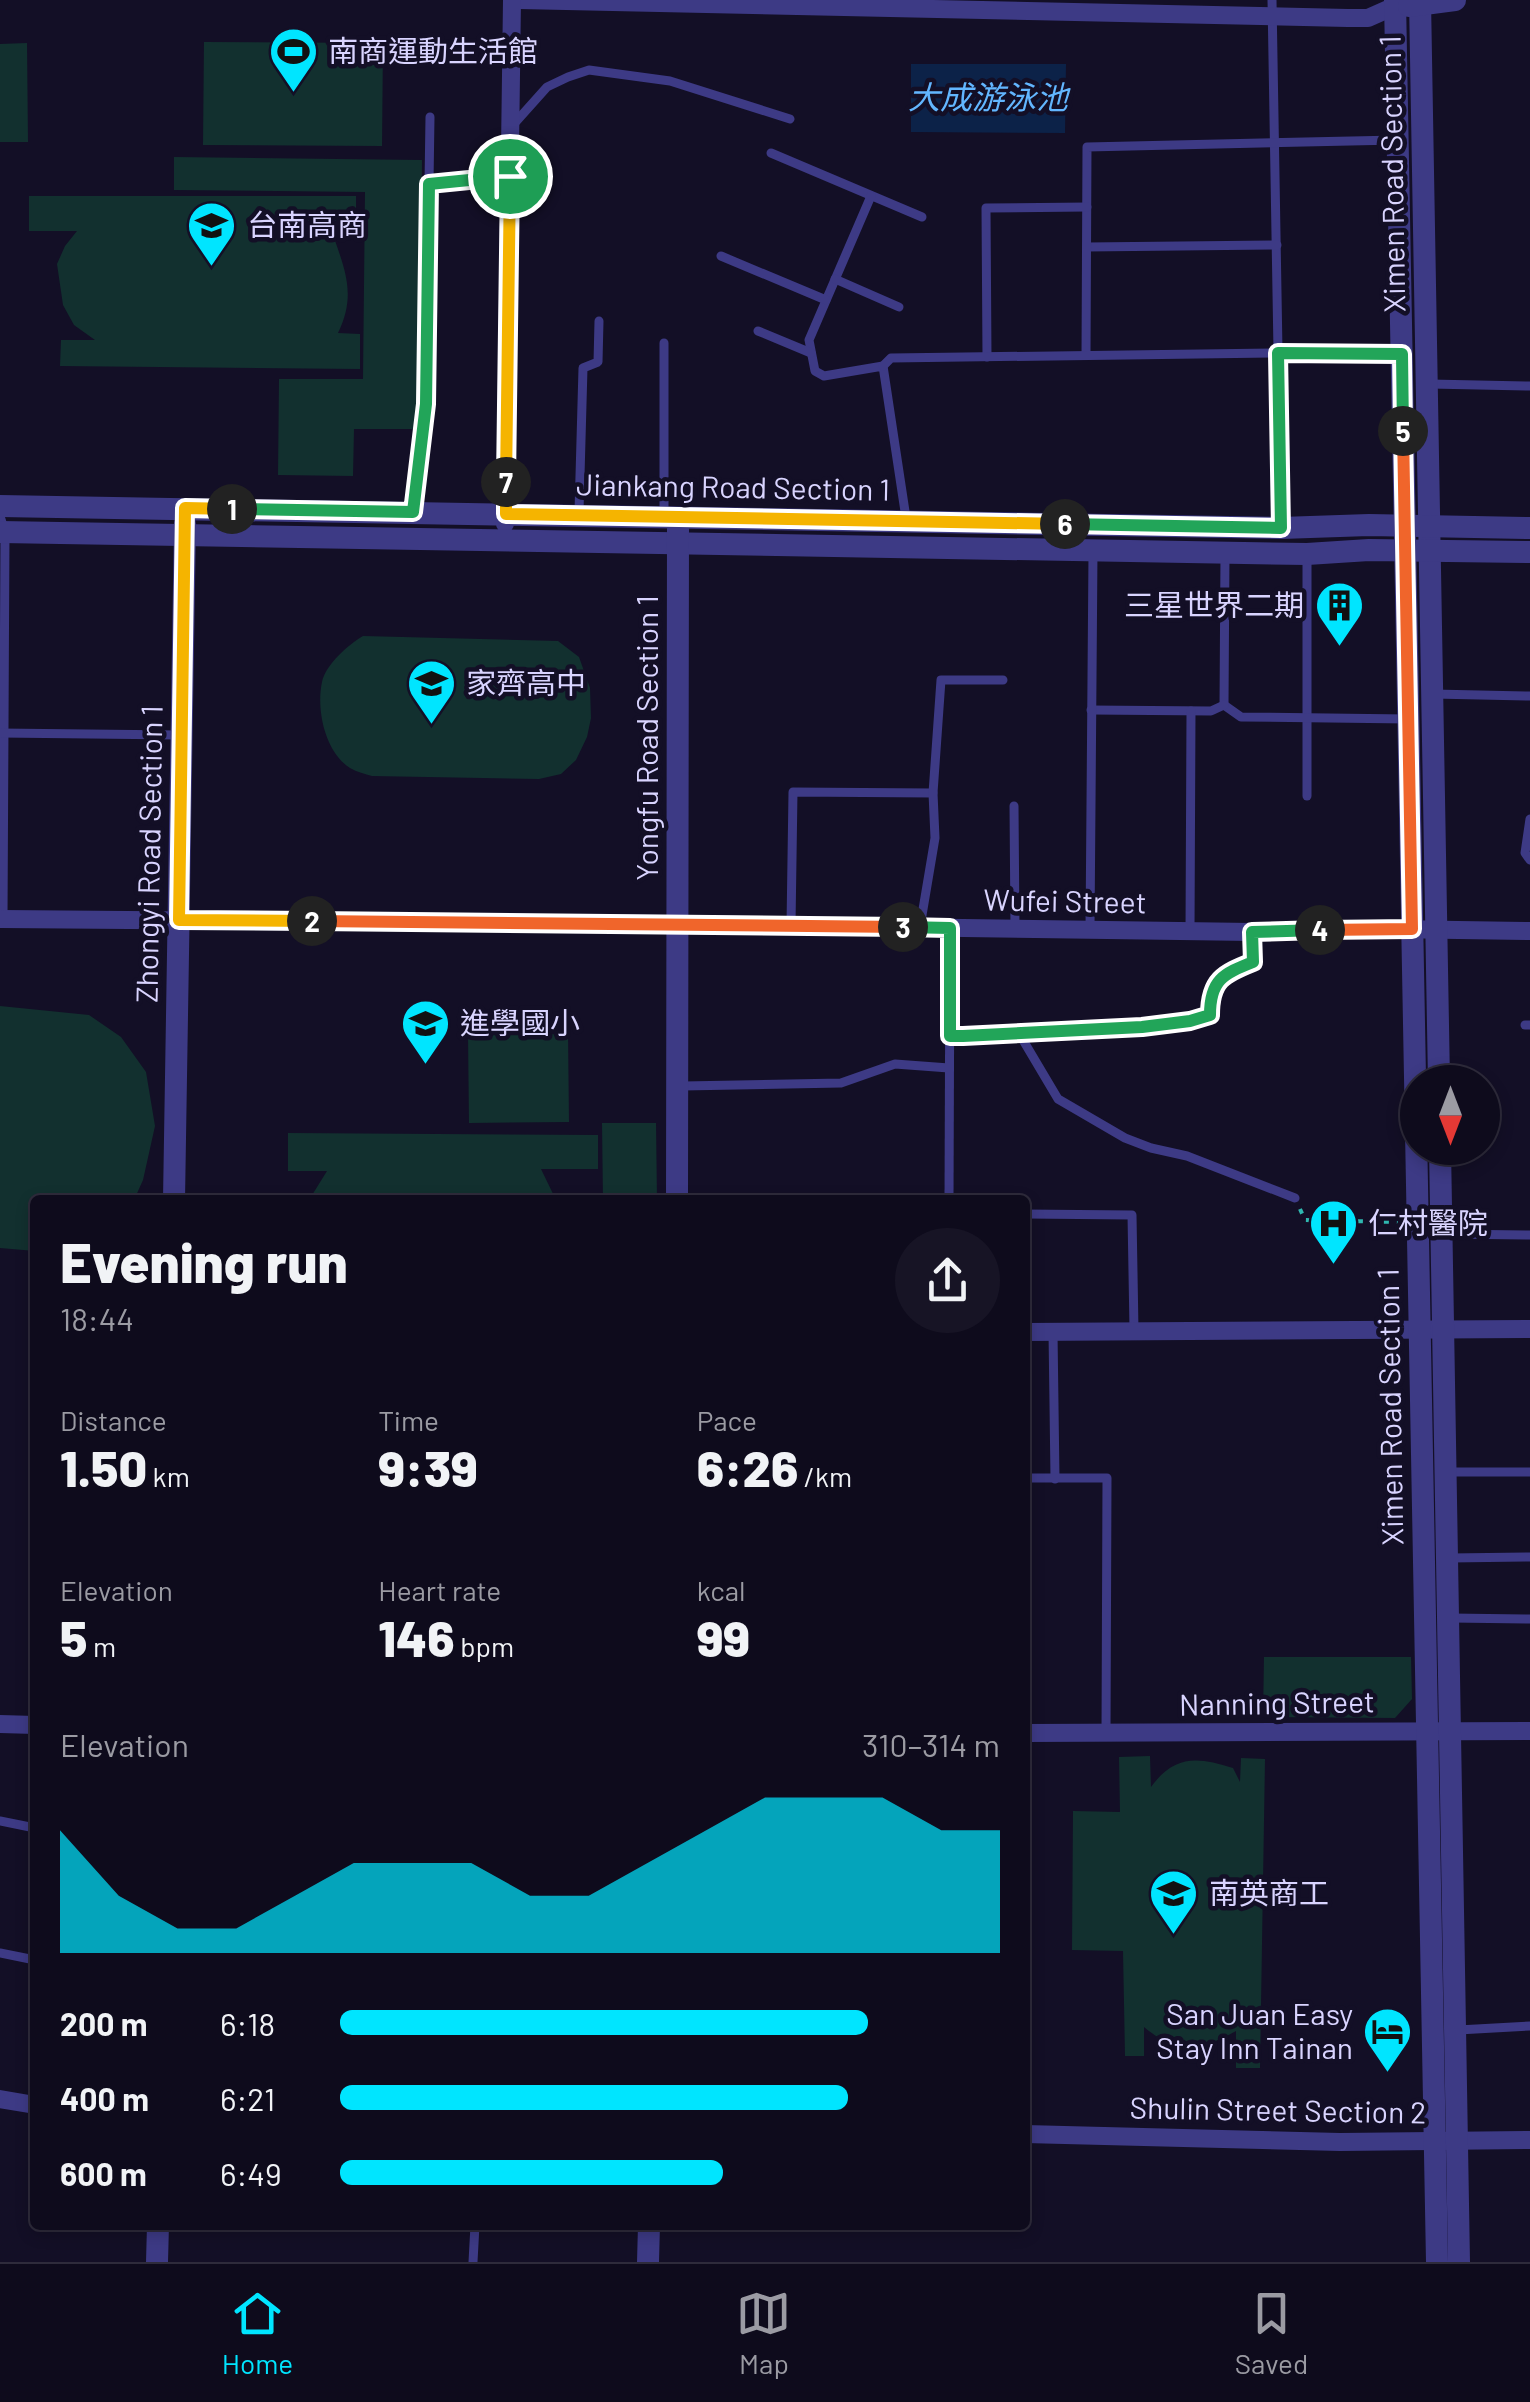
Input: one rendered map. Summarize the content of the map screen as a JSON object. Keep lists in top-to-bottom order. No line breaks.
{"streets":{"street":["Ximen Road Section 1","Jiankang Road Section 1","Yongfu Road Section 1","Zhongyi Road Section 1","Wufei Street","Nanning Street","Shulin Street Section 2"]},"crossings":[["Ximen Road Section 1","Jiankang Road Section 1"],["Ximen Road Section 1","Wufei Street"],["Ximen Road Section 1","Nanning Street"],["Ximen Road Section 1","Shulin Street Section 2"],["Jiankang Road Section 1","Yongfu Road Section 1"],["Jiankang Road Section 1","Zhongyi Road Section 1"],["Yongfu Road Section 1","Wufei Street"],["Zhongyi Road Section 1","Wufei Street"]],"water":["大成游泳池"],"places":{"sports":["南商運動生活館"],"school or university":["台南高商","家齊高中","進學國小","南英商工"],"building":["三星世界二期"],"hospital":["仁村醫院"],"hotel":["San Juan Easy Stay Inn Tainan"]},"north":"bottom","page":{"pins":["5","7","1","6","2","3","4"],"heading":["Evening run","18:44"],"stats":[["Distance","1.50 km"],["Time","9:39"],["Pace","6:26 /km"],["Elevation","5 m"],["Heart rate","146 bpm"],["kcal","99"]],"chart":["Elevation","310–314 m"],"list":[{"name":"200 m","note":"6:18"},{"name":"400 m","note":"6:21"},{"name":"600 m","note":"6:49"}],"tabs":["Home","Map","Saved"]}}
